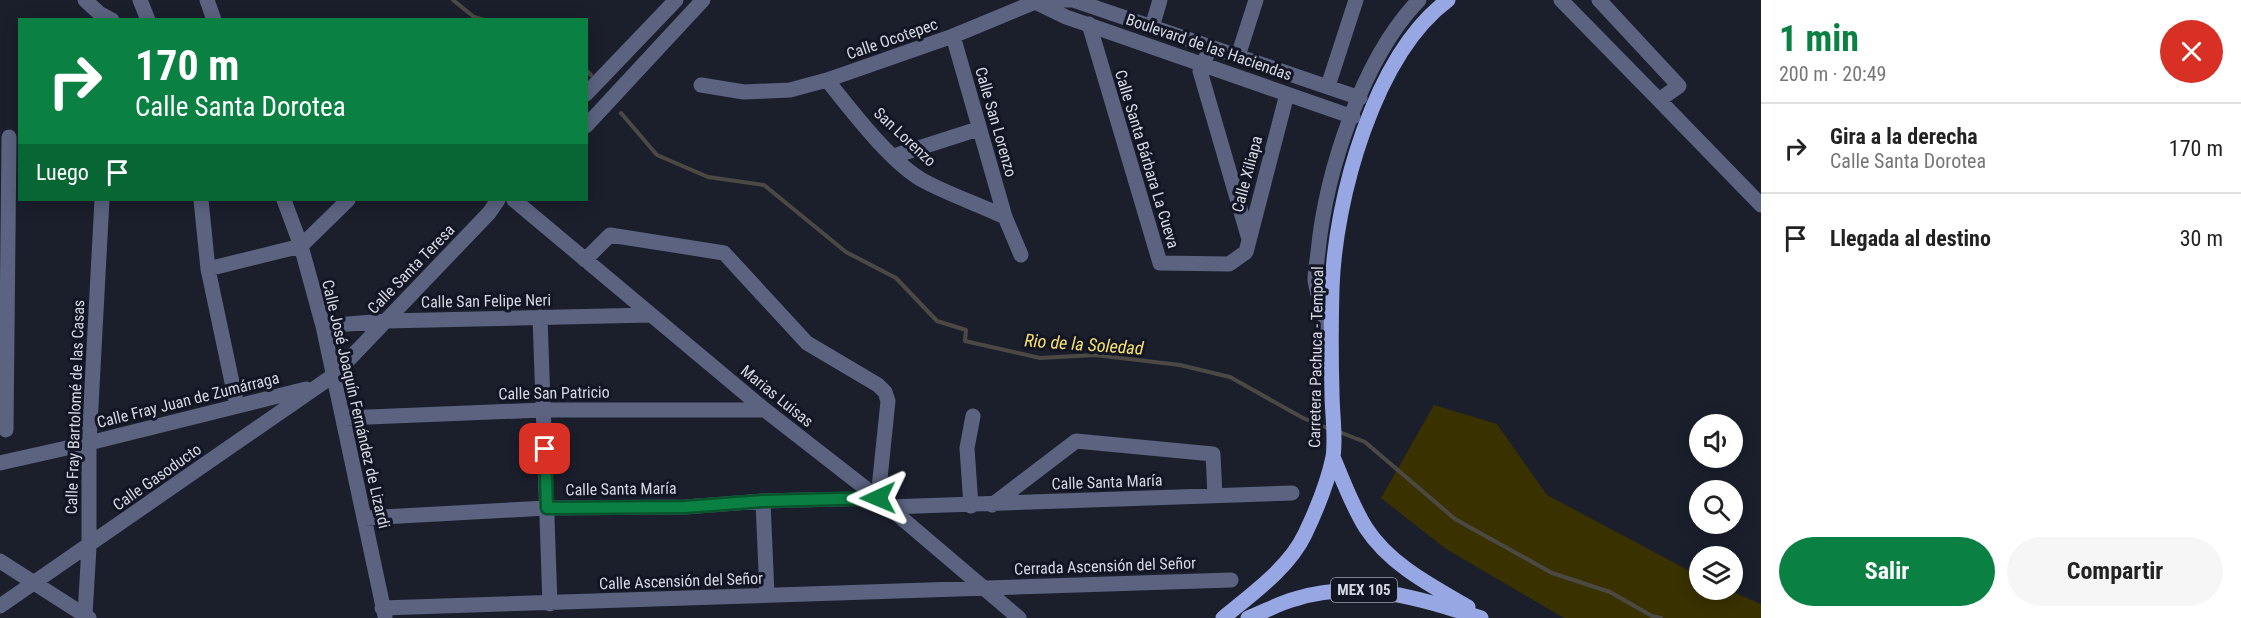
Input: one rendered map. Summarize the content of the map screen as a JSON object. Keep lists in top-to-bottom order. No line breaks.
{"streets":{"main road":["Carretera Pachuca - Tempoal","MEX 105"],"street":["Calle Ocotepec","Boulevard de las Haciendas","Calle San Lorenzo","San Lorenzo","Calle Santa Bárbara La Cueva","Calle Xiliapa","Calle Santa Teresa","Calle San Felipe Neri","Calle San Patricio","Marias Luisas","Calle Fray Juan de Zumárraga","Calle José Joaquín Fernández de Lizardi","Calle Fray Bartolomé de las Casas","Calle Gasoducto","Calle Santa María","Cerrada Ascensión del Señor","Calle Ascensión del Señor"]},"crossings":[["Calle Ocotepec","Boulevard de las Haciendas"],["Calle Ocotepec","Calle San Lorenzo"],["Calle Ocotepec","San Lorenzo"],["Boulevard de las Haciendas","Calle Santa Bárbara La Cueva"],["Boulevard de las Haciendas","Calle Xiliapa"],["Calle San Lorenzo","San Lorenzo"],["Calle Santa Bárbara La Cueva","Calle Xiliapa"],["Calle Santa Teresa","Calle San Felipe Neri"],["Calle Santa Teresa","Calle José Joaquín Fernández de Lizardi"],["Calle Santa Teresa","Calle Gasoducto"],["Calle San Felipe Neri","Marias Luisas"],["Calle San Felipe Neri","Calle José Joaquín Fernández de Lizardi"],["Calle San Patricio","Marias Luisas"],["Calle San Patricio","Calle José Joaquín Fernández de Lizardi"],["Marias Luisas","Calle Santa María"],["Marias Luisas","Cerrada Ascensión del Señor"],["Marias Luisas","Calle Ascensión del Señor"],["Calle Fray Juan de Zumárraga","Calle Fray Bartolomé de las Casas"],["Calle Fray Juan de Zumárraga","Calle Gasoducto"],["Calle José Joaquín Fernández de Lizardi","Calle Gasoducto"],["Calle José Joaquín Fernández de Lizardi","Calle Santa María"],["Calle José Joaquín Fernández de Lizardi","Calle Ascensión del Señor"],["Calle Fray Bartolomé de las Casas","Calle Gasoducto"],["Cerrada Ascensión del Señor","Calle Ascensión del Señor"]],"water":["Rio de la Soledad"],"page":{"heading":["1 min","200 m · 20:49"],"turn":["170 m","Calle Santa Dorotea"],"list":[{"name":"Gira a la derecha","note":"Calle Santa Dorotea","value":"170 m"},{"name":"Llegada al destino","value":"30 m"}],"then":"Luego","buttons":["Salir","Compartir"]}}
